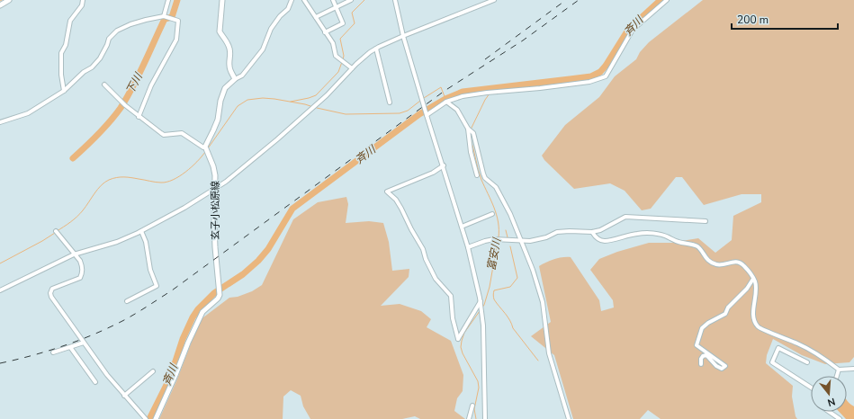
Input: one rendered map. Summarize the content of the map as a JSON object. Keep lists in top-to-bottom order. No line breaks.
{"streets":{"main road":["玄子小松原線"]},"water":["斉川","下川","富安川"],"scale_bar":"200 m","north":"bottom"}
